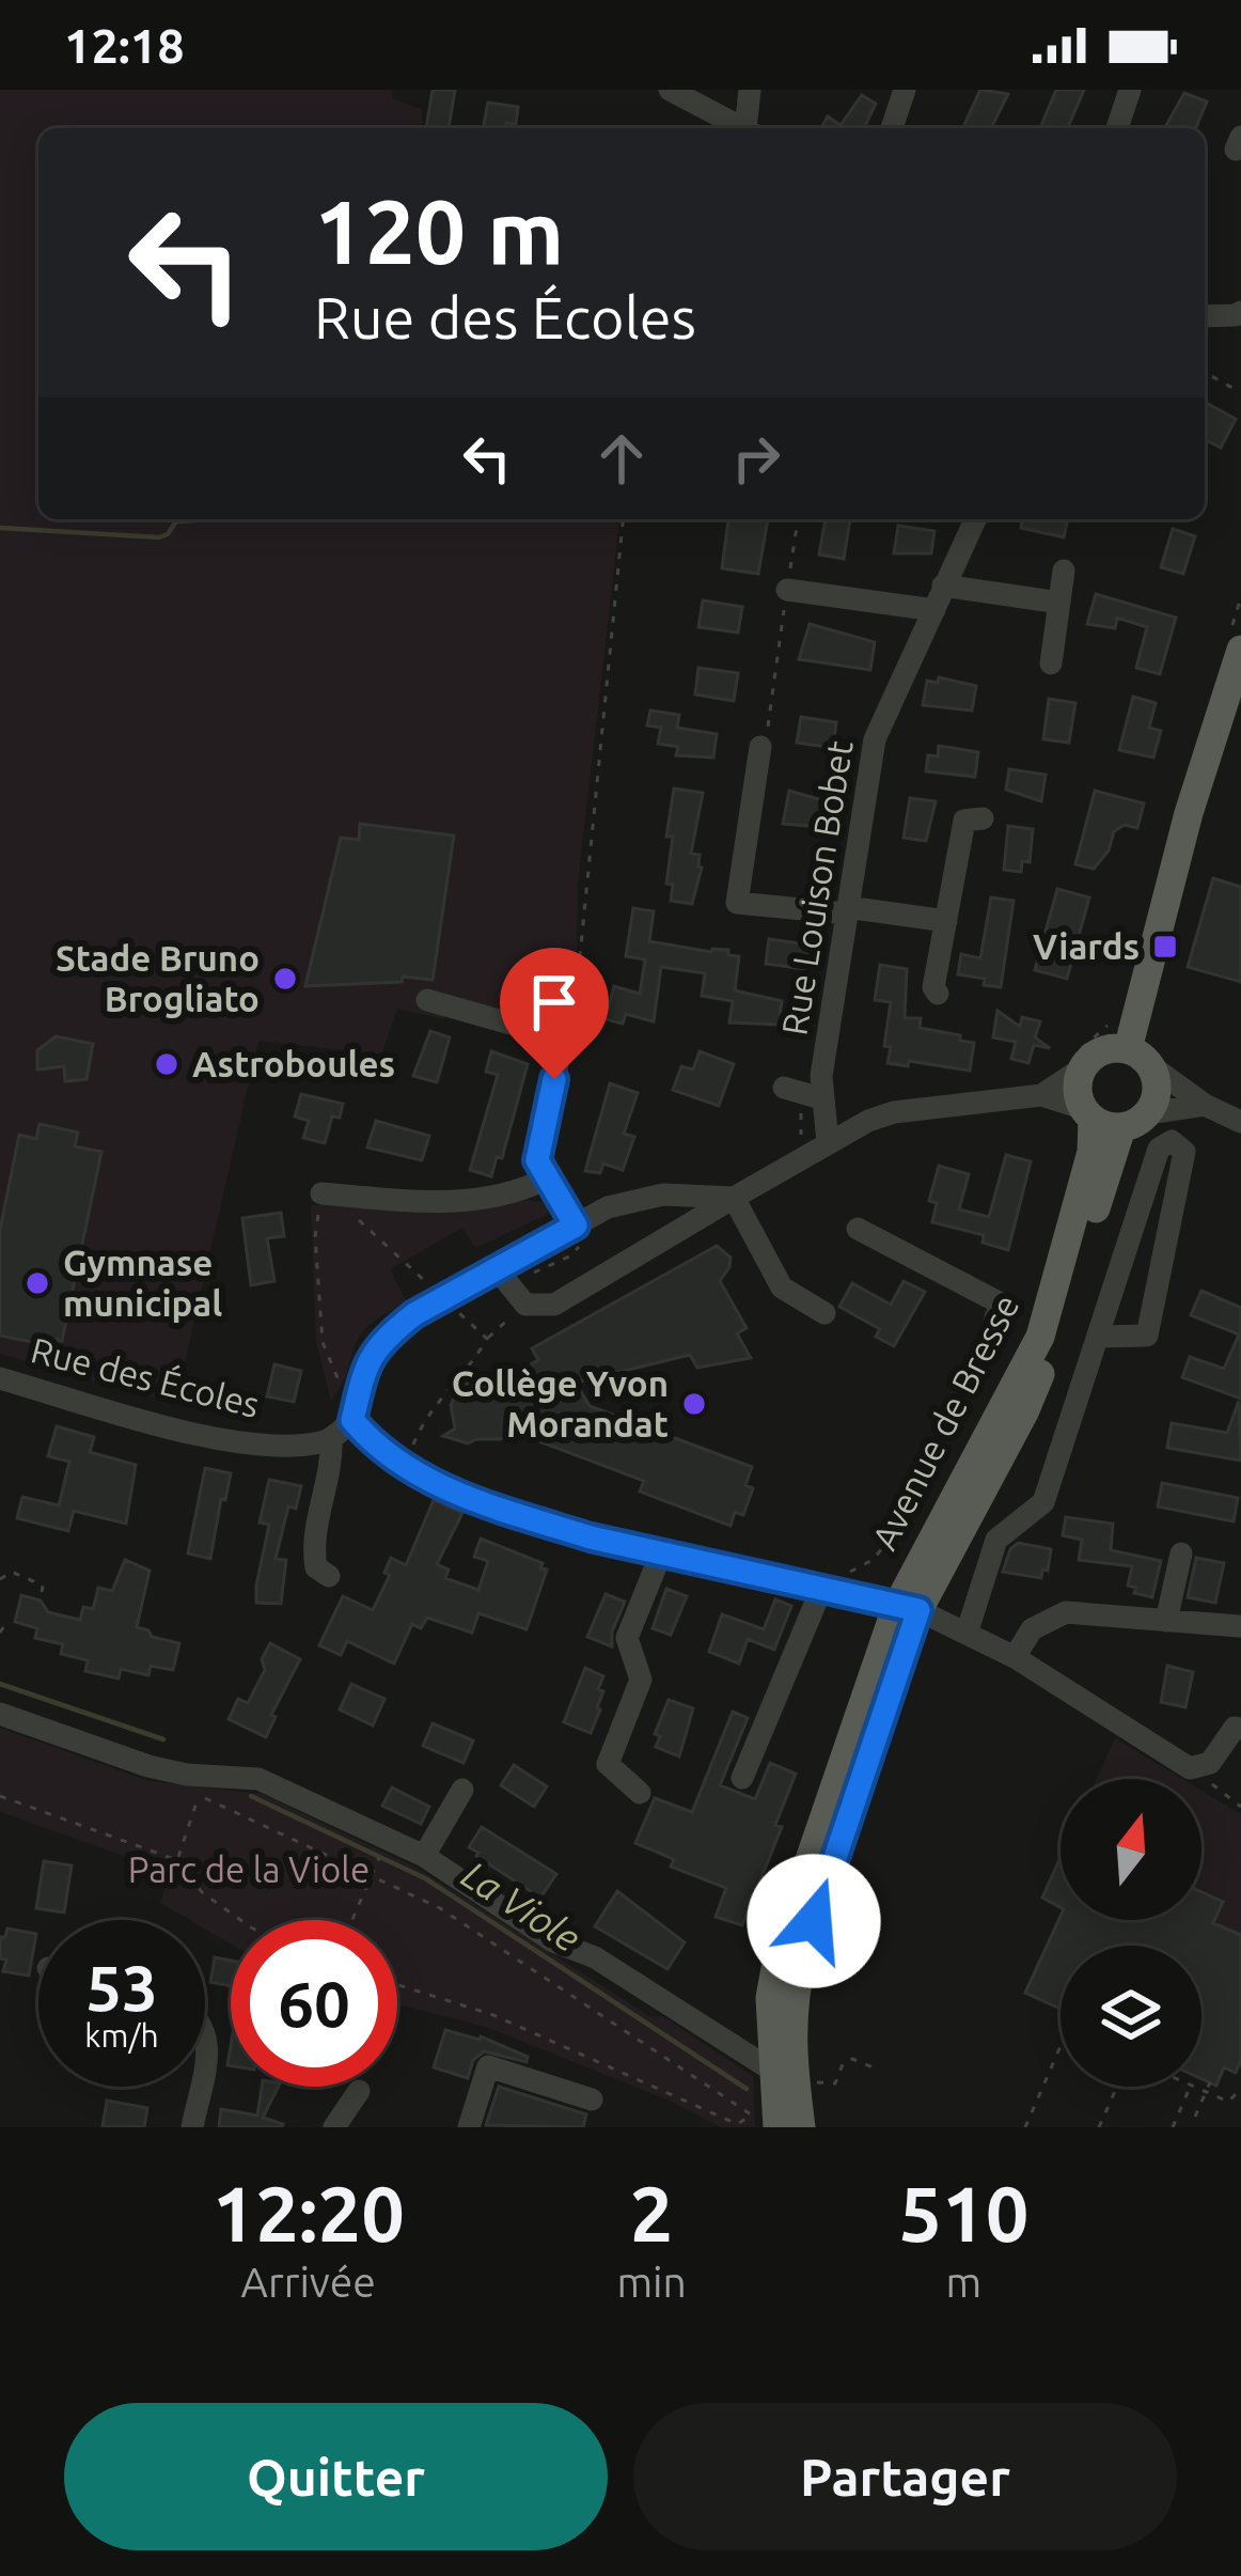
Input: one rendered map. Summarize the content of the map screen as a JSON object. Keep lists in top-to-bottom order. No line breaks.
{"streets":{"main road":["Avenue de Bresse"],"street":["Rue Louison Bobet","Rue des Écoles"]},"water":["La Viole"],"parks":["Parc de la Viole"],"places":{"transit":["Viards"],"other":["Stade Bruno Brogliato","Astroboules","Gymnase municipal","Collège Yvon Morandat"]},"north":"top","page":{"status":"12:18","turn":["120 m","Rue des Écoles"],"speed":"53 km/h","limit":"60","eta":["12:20","Arrivée","2","min","510","m"],"buttons":["Quitter","Partager"]}}
